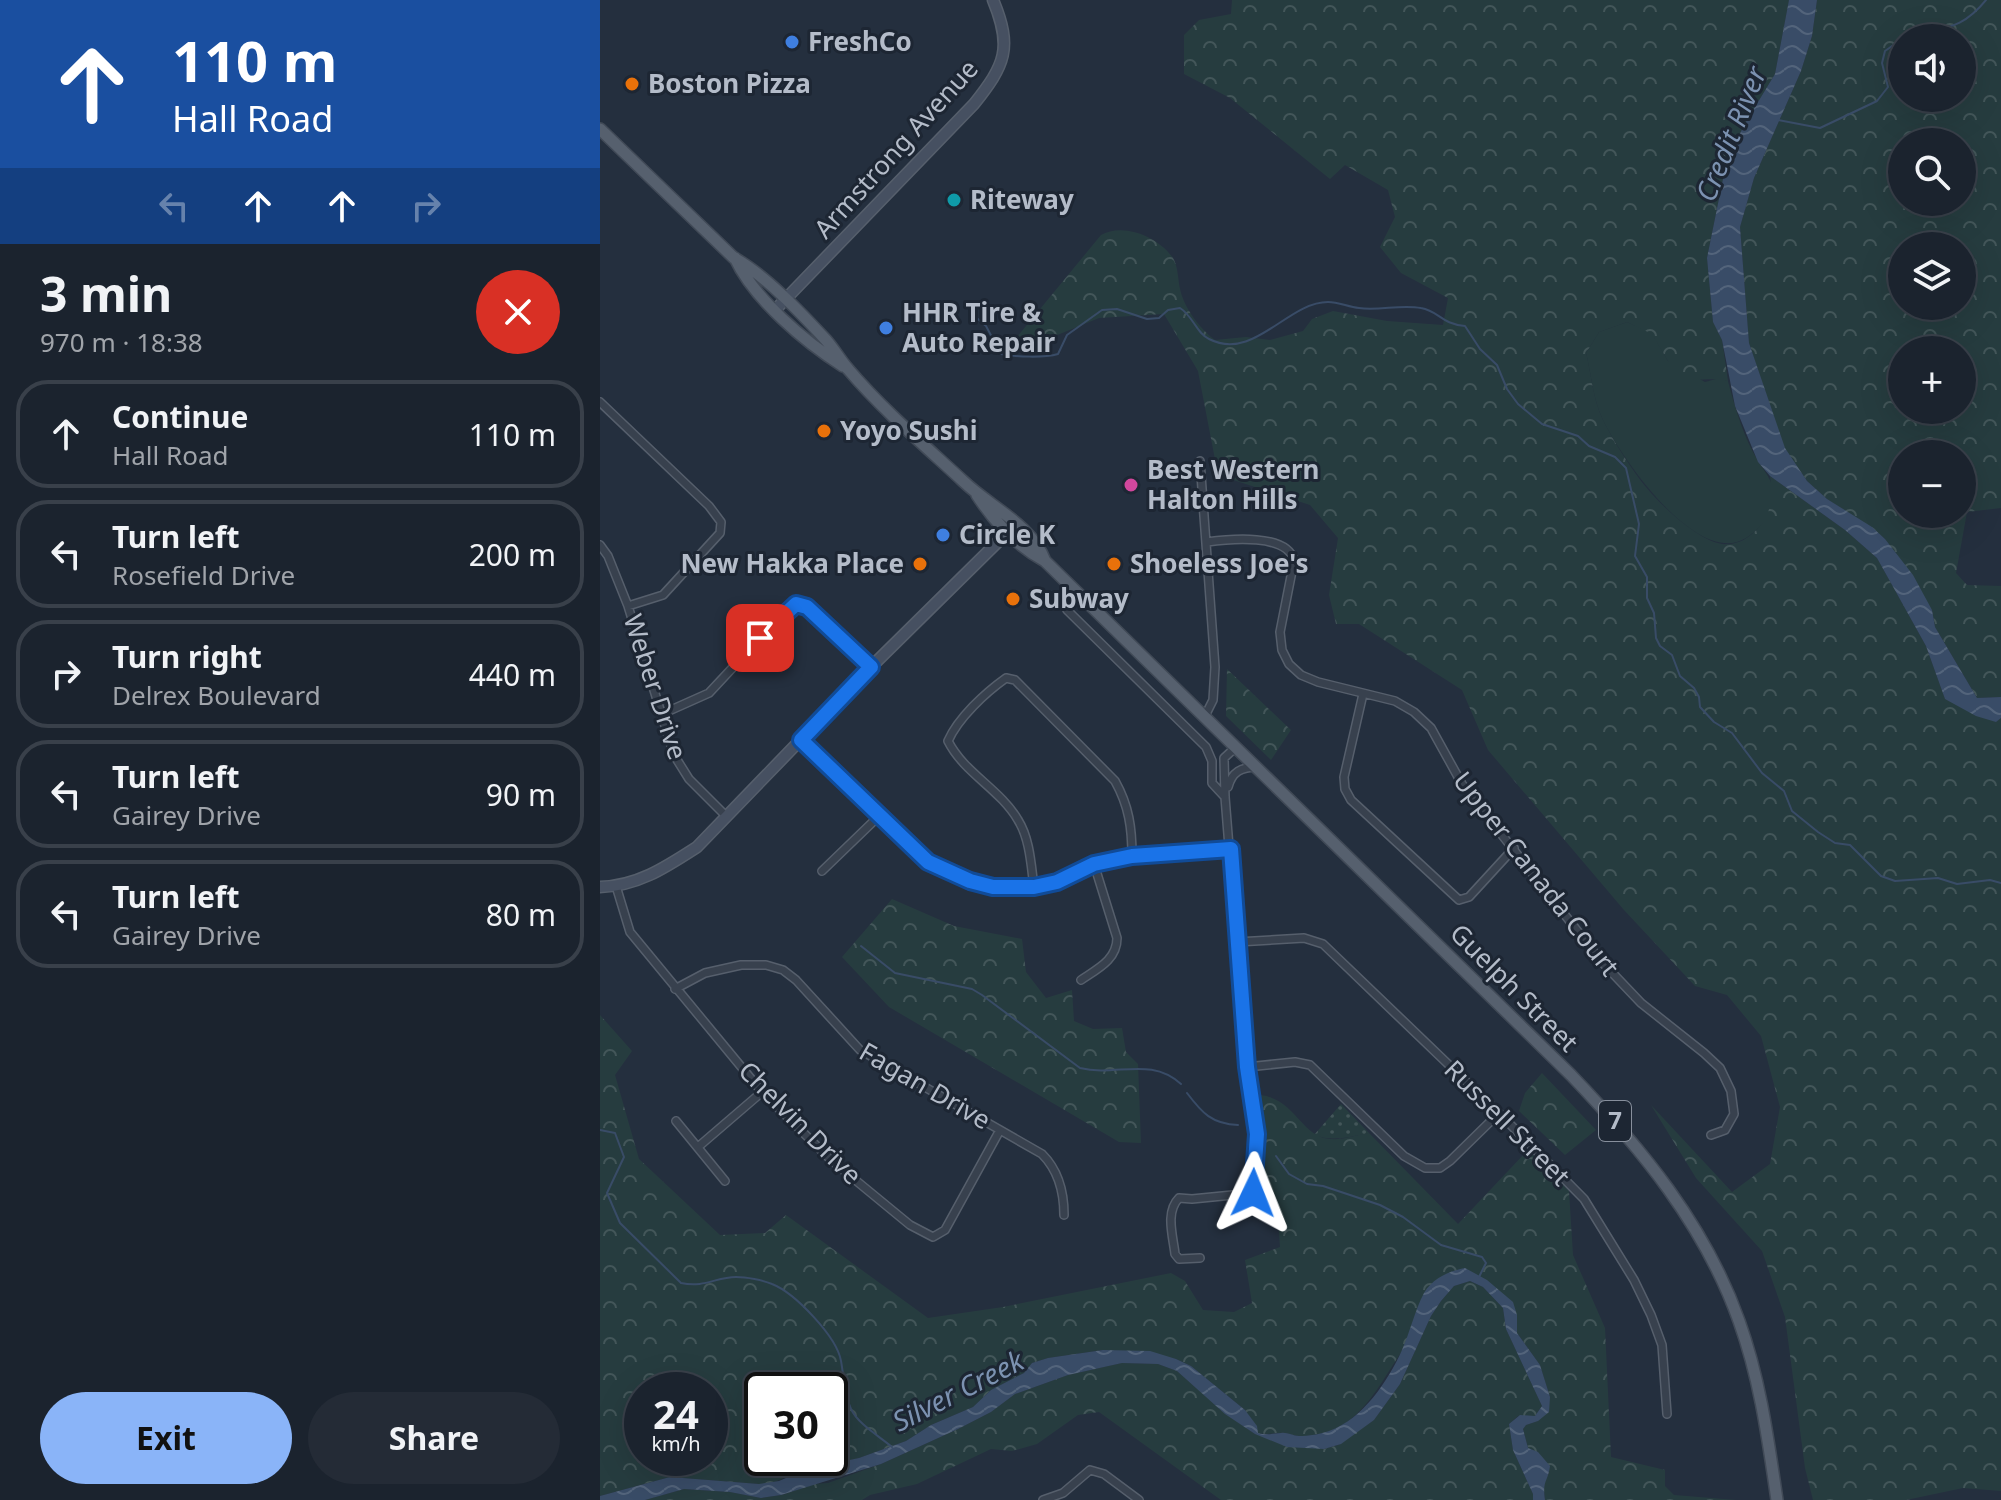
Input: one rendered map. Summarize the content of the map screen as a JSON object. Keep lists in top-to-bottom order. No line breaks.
{"streets":{"main road":["Guelph Street","7"],"street":["Armstrong Avenue","Weber Drive","Upper Canada Court","Fagan Drive","Chelvin Drive","Russell Street"]},"crossings":[["Armstrong Avenue","Guelph Street"],["Fagan Drive","Chelvin Drive"]],"water":["Credit River","Silver Creek"],"places":["FreshCo","Boston Pizza","Riteway","HHR Tire & Auto Repair","Yoyo Sushi","Best Western Halton Hills","Circle K","New Hakka Place","Shoeless Joe's","Subway"],"page":{"turn":["110 m","Hall Road"],"map_buttons":["+","−"],"heading":["3 min","970 m · 18:38"],"list":[{"name":"Continue","note":"Hall Road","value":"110 m"},{"name":"Turn left","note":"Rosefield Drive","value":"200 m"},{"name":"Turn right","note":"Delrex Boulevard","value":"440 m"},{"name":"Turn left","note":"Gairey Drive","value":"90 m"},{"name":"Turn left","note":"Gairey Drive","value":"80 m"}],"speed":"24 km/h","limit":"30","buttons":["Exit","Share"]}}
